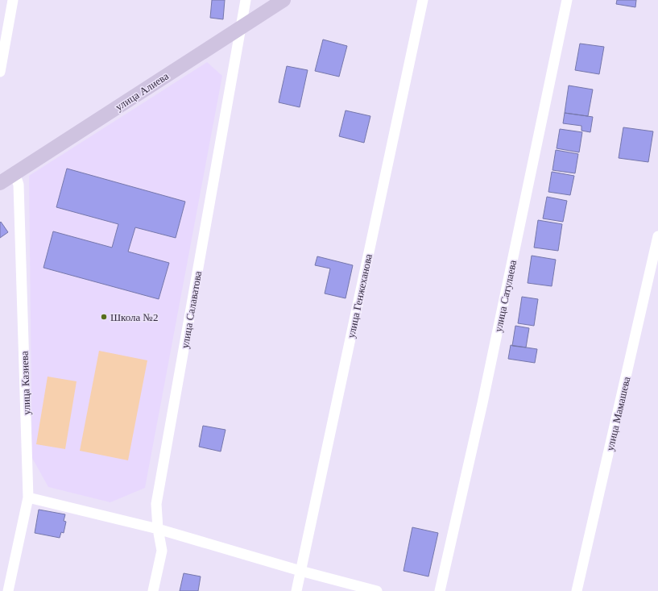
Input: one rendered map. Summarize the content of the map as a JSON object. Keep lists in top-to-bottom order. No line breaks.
{"streets":{"street":["улица Алиева","улица Генжеханова","улица Сатулаева","улица Салаватова","улица Казиева","улица Мамашева"]},"crossings":[["улица Алиева","улица Салаватова"],["улица Алиева","улица Казиева"]],"places":["Школа №2"]}
